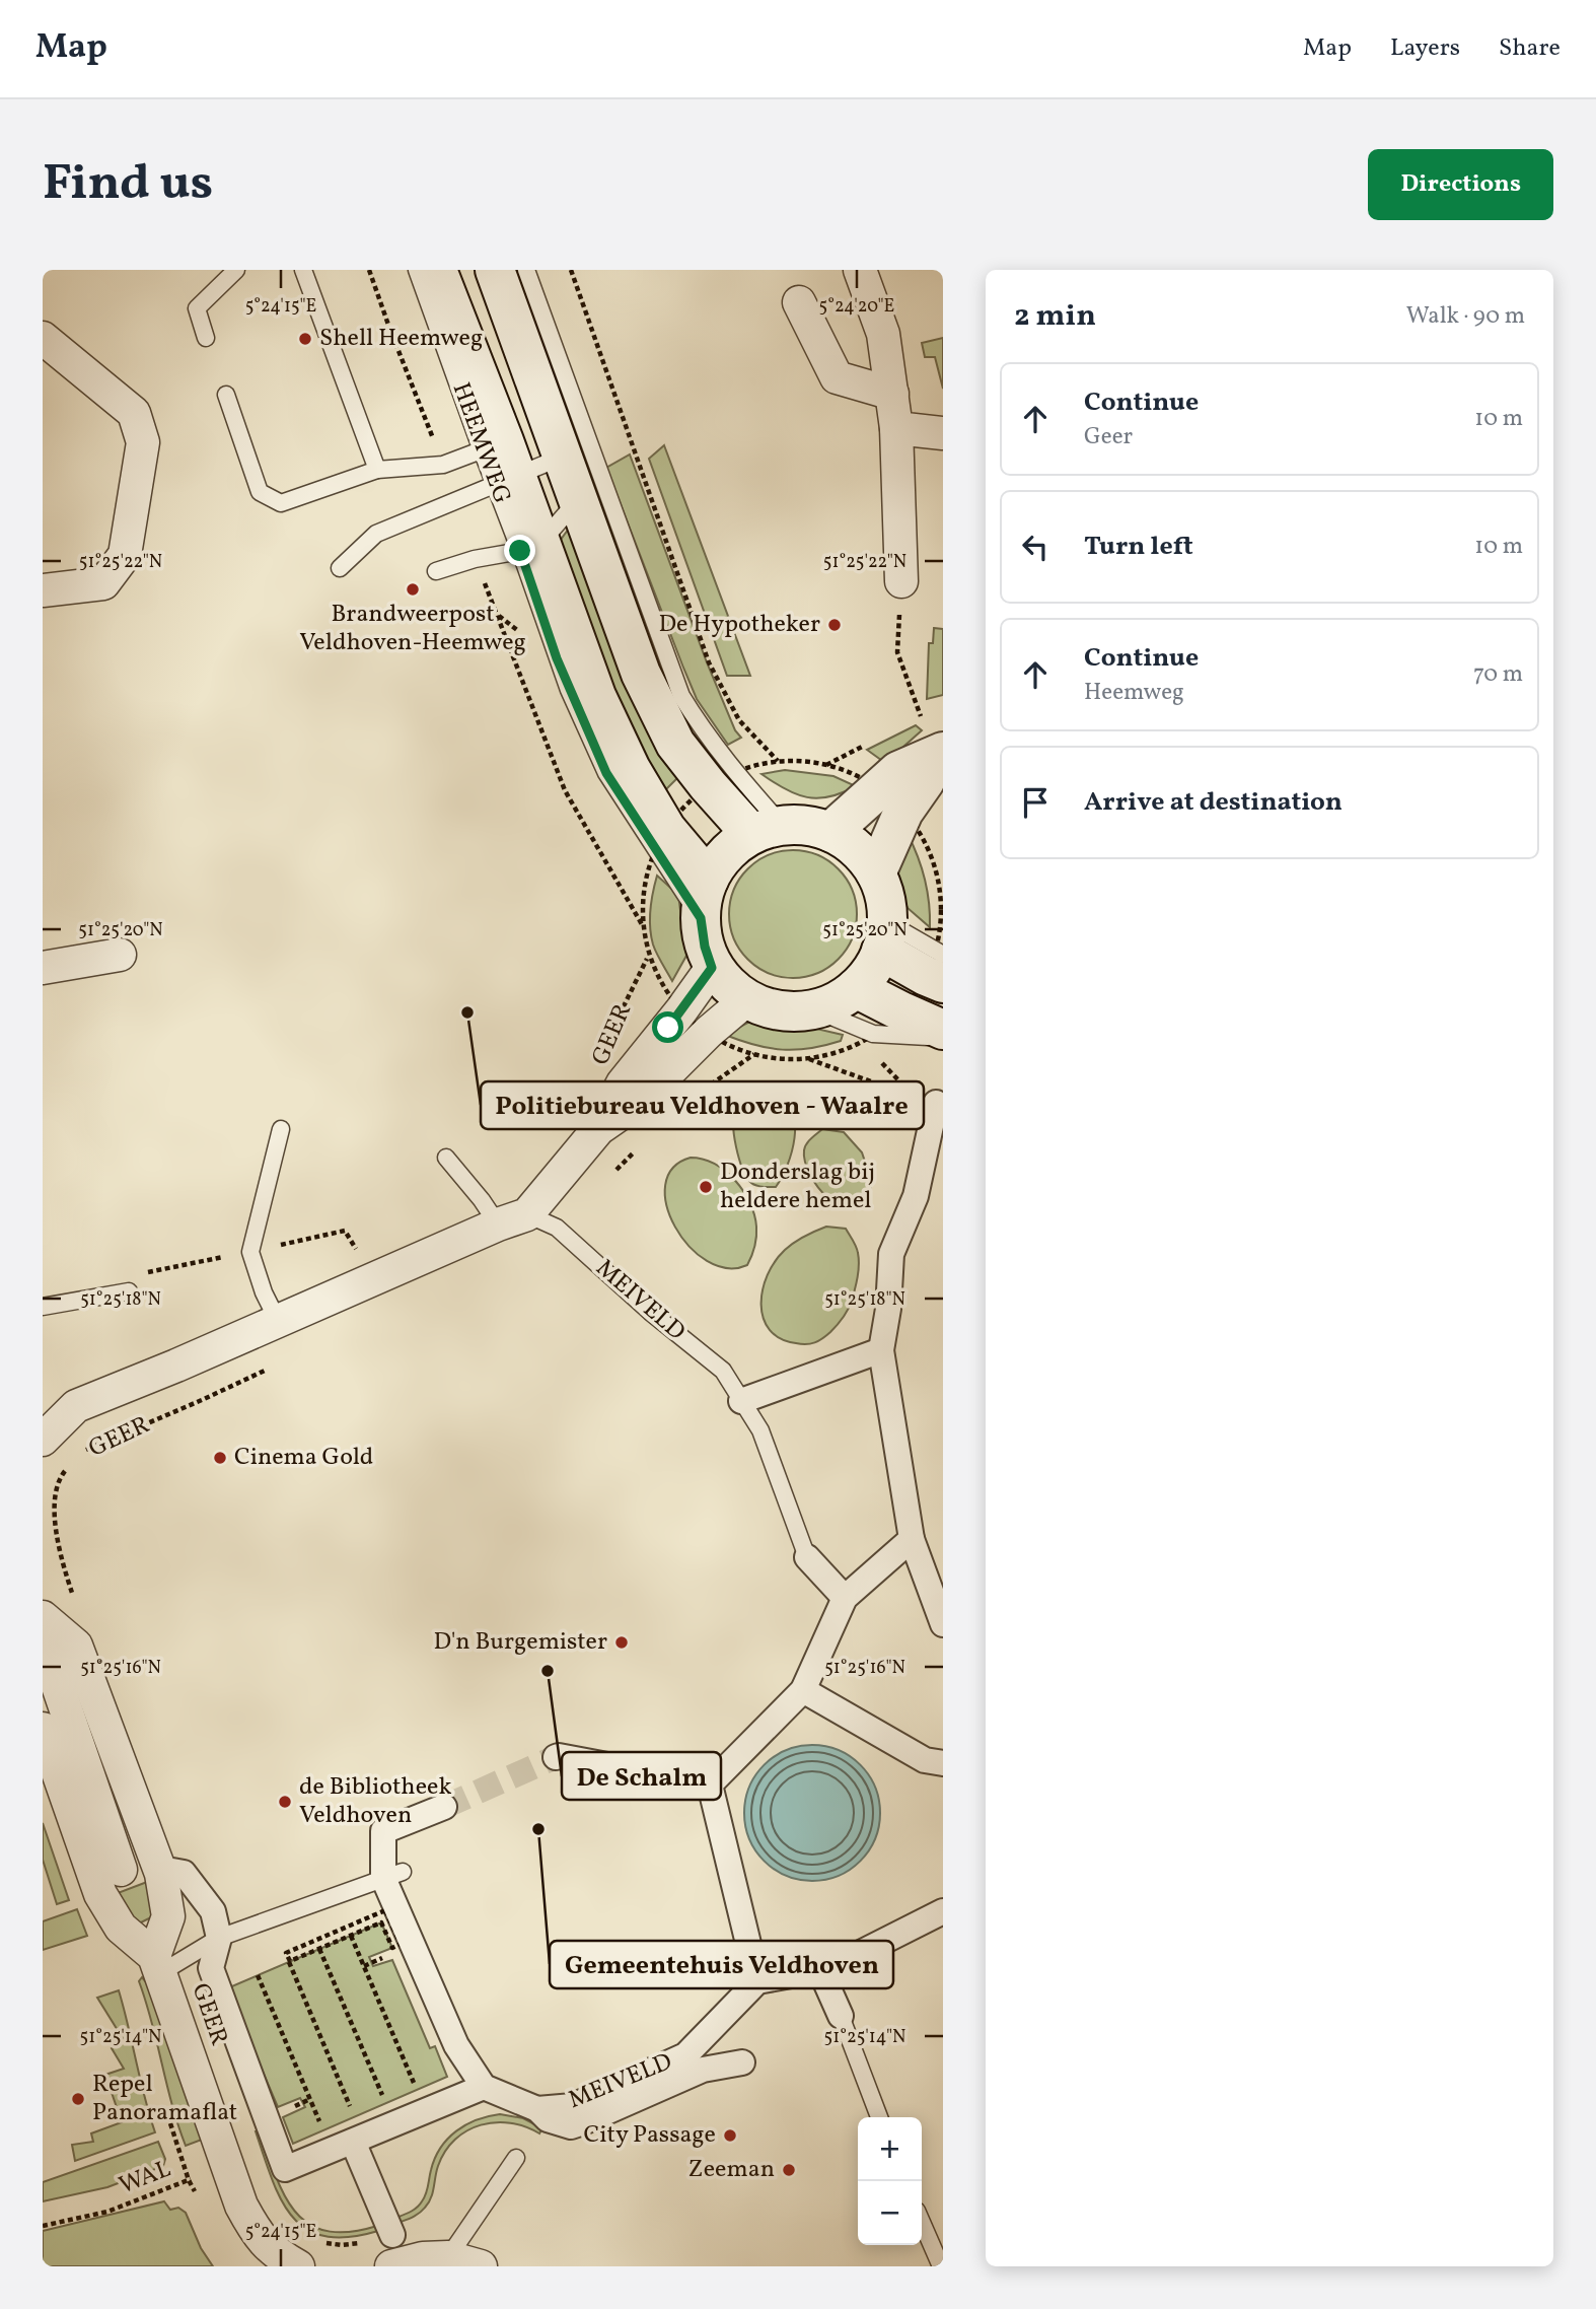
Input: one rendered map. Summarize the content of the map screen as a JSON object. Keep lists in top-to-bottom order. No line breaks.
{"streets":{"main road":["HEEMWEG"],"street":["GEER","MEIVELD"],"path":["WAL"]},"crossings":[["HEEMWEG","GEER"],["GEER","MEIVELD"],["GEER","WAL"]],"places":["Shell Heemweg","Brandweerpost Veldhoven-Heemweg","De Hypotheker","Politiebureau Veldhoven - Waalre","Donderslag bij heldere hemel","Cinema Gold","D'n Burgemister","De Schalm","de Bibliotheek Veldhoven","Gemeentehuis Veldhoven","Repel Panoramaflat","City Passage","Zeeman"],"page":{"header":"Map","nav":["Map","Layers","Share"],"buttons":"Directions","title":"Find us","heading":["2 min","Walk · 90 m"],"list":[["Continue","Geer","10 m"],["Turn left","10 m"],["Continue","Heemweg","70 m"],"Arrive at destination"],"map_buttons":["+","−"]},"coordinates":["5°24'15\"E","5°24'20\"E","51°25'22\"N","51°25'20\"N","51°25'18\"N","51°25'16\"N","51°25'14\"N"]}
